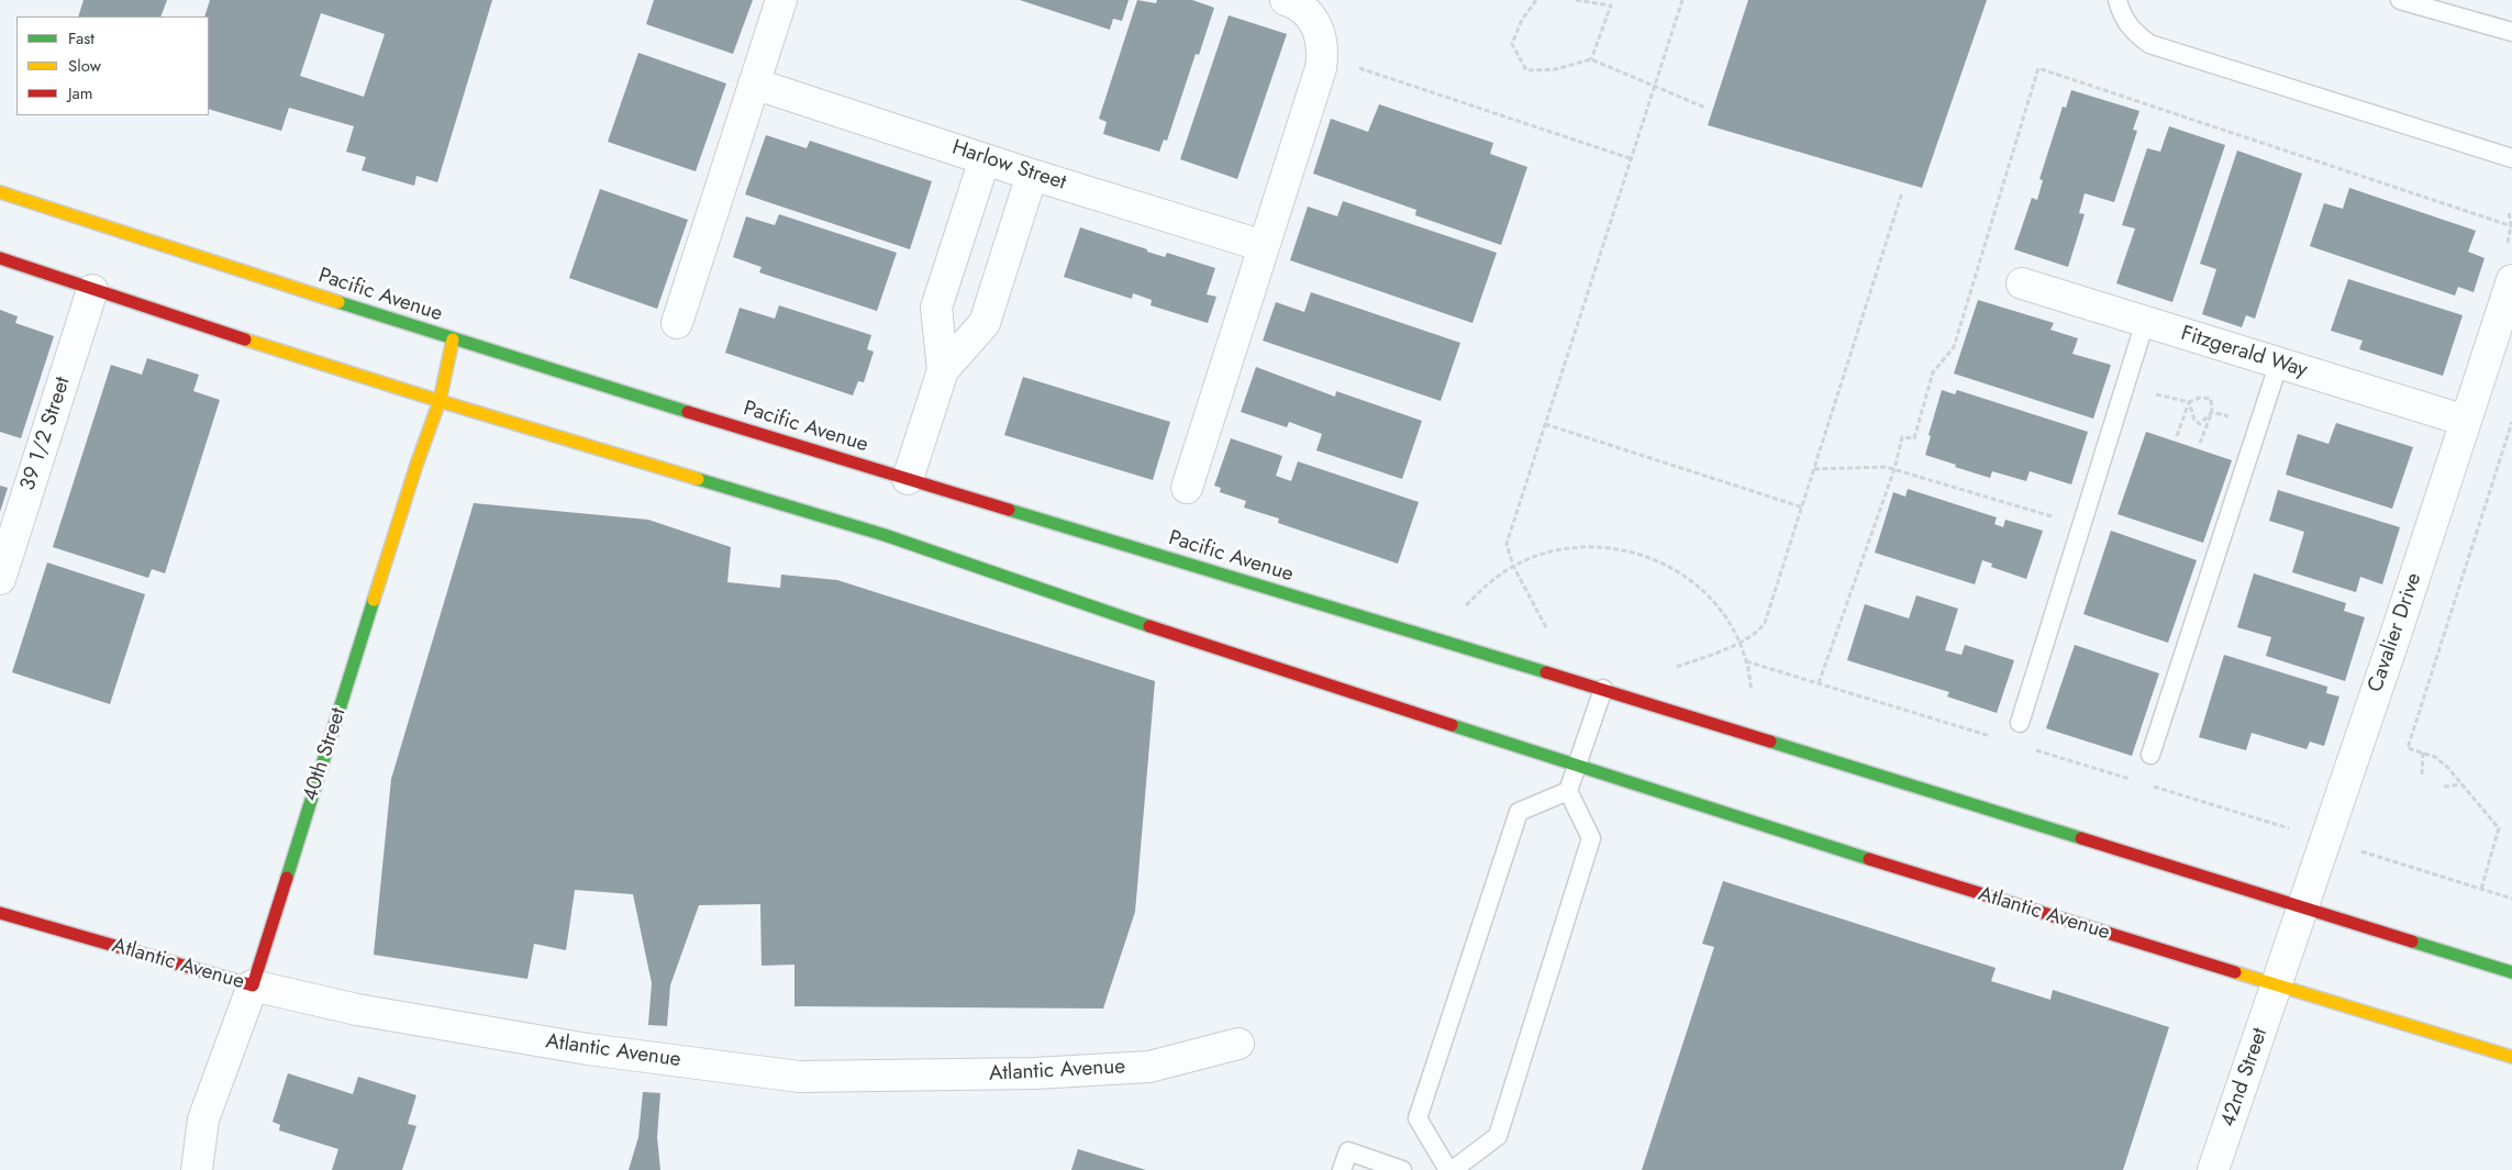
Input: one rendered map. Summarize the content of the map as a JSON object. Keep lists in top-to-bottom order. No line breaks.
{"streets":{"main road":["Pacific Avenue","40th Street","Atlantic Avenue"],"street":["Harlow Street","Fitzgerald Way","39 1/2 Street","Cavalier Drive","42nd Street"]},"crossings":[["Pacific Avenue","40th Street"],["Fitzgerald Way","Cavalier Drive"],["Cavalier Drive","Atlantic Avenue"],["Cavalier Drive","42nd Street"],["40th Street","Atlantic Avenue"],["Atlantic Avenue","42nd Street"]],"legend":["Fast","Slow","Jam"]}
